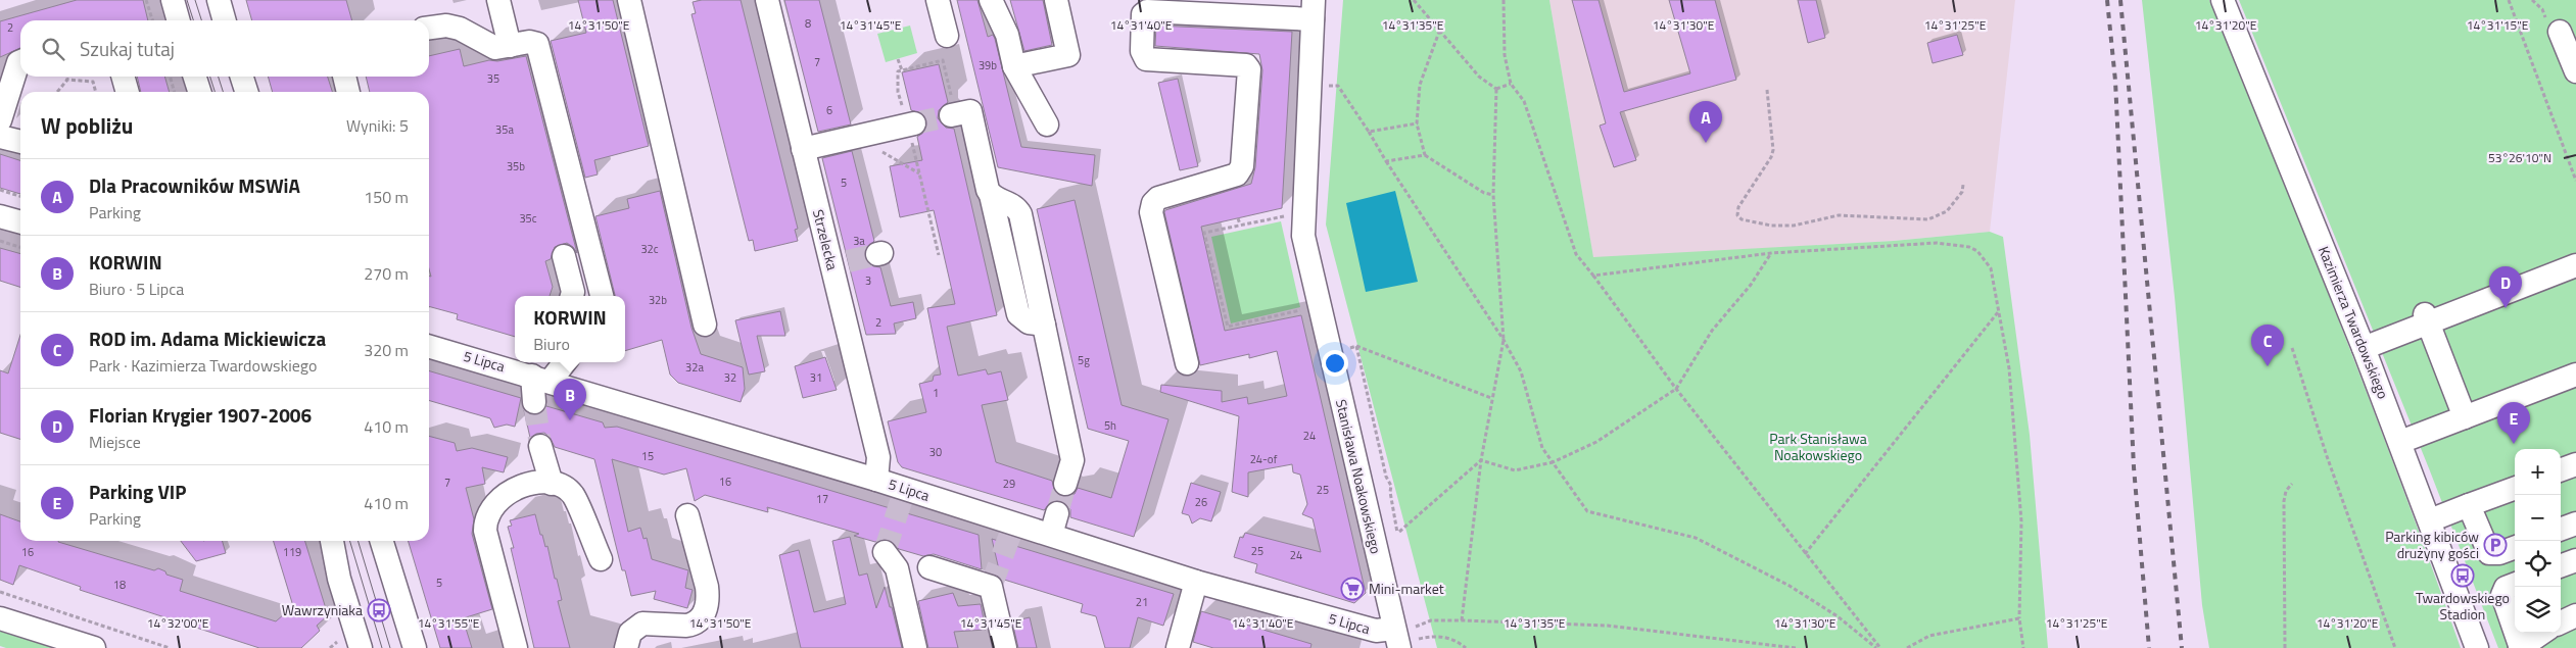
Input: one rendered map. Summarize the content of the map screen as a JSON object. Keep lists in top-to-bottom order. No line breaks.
{"streets":{"street":["Strzelecka","Kazimierza Twardowskiego","5 Lipca","Stanisława Noakowskiego"]},"crossings":[["Strzelecka","5 Lipca"],["5 Lipca","Stanisława Noakowskiego"]],"parks":["Park Stanisława Noakowskiego"],"places":{"parking":["Parking kibiców drużyny gości"],"bus stop":["Twardowskiego Stadion","Wawrzyniaka"],"supermarket":["Mini-market"]},"house_numbers":["8","2","7","39b","35","6","35a","35b","5","35c","3a","32c","3","32b","2","5g","32a","32","31","1","5h","24","30","15","24-of","16","7","29","25","17","26","25","16","119","24","5","18","21"],"page":{"search":"Szukaj tutaj","heading":["W pobliżu","Wyniki: 5"],"pins":["A","D","C","B","E"],"list":[{"mark":"A","name":"Dla Pracowników MSWiA","note":"Parking","value":"150 m"},{"mark":"B","name":"KORWIN","note":"Biuro · 5 Lipca","value":"270 m"},{"mark":"C","name":"ROD im. Adama Mickiewicza","note":"Park · Kazimierza Twardowskiego","value":"320 m"},{"mark":"D","name":"Florian Krygier 1907-2006","note":"Miejsce","value":"410 m"},{"mark":"E","name":"Parking VIP","note":"Parking","value":"410 m"}],"popup":["KORWIN","Biuro"],"map_buttons":["+","−"]},"coordinates":["14°31'50\"E","14°31'45\"E","14°31'40\"E","14°31'35\"E","14°31'30\"E","14°31'25\"E","14°31'20\"E","14°31'15\"E","53°26'10\"N","14°32'00\"E","14°31'55\"E"]}
